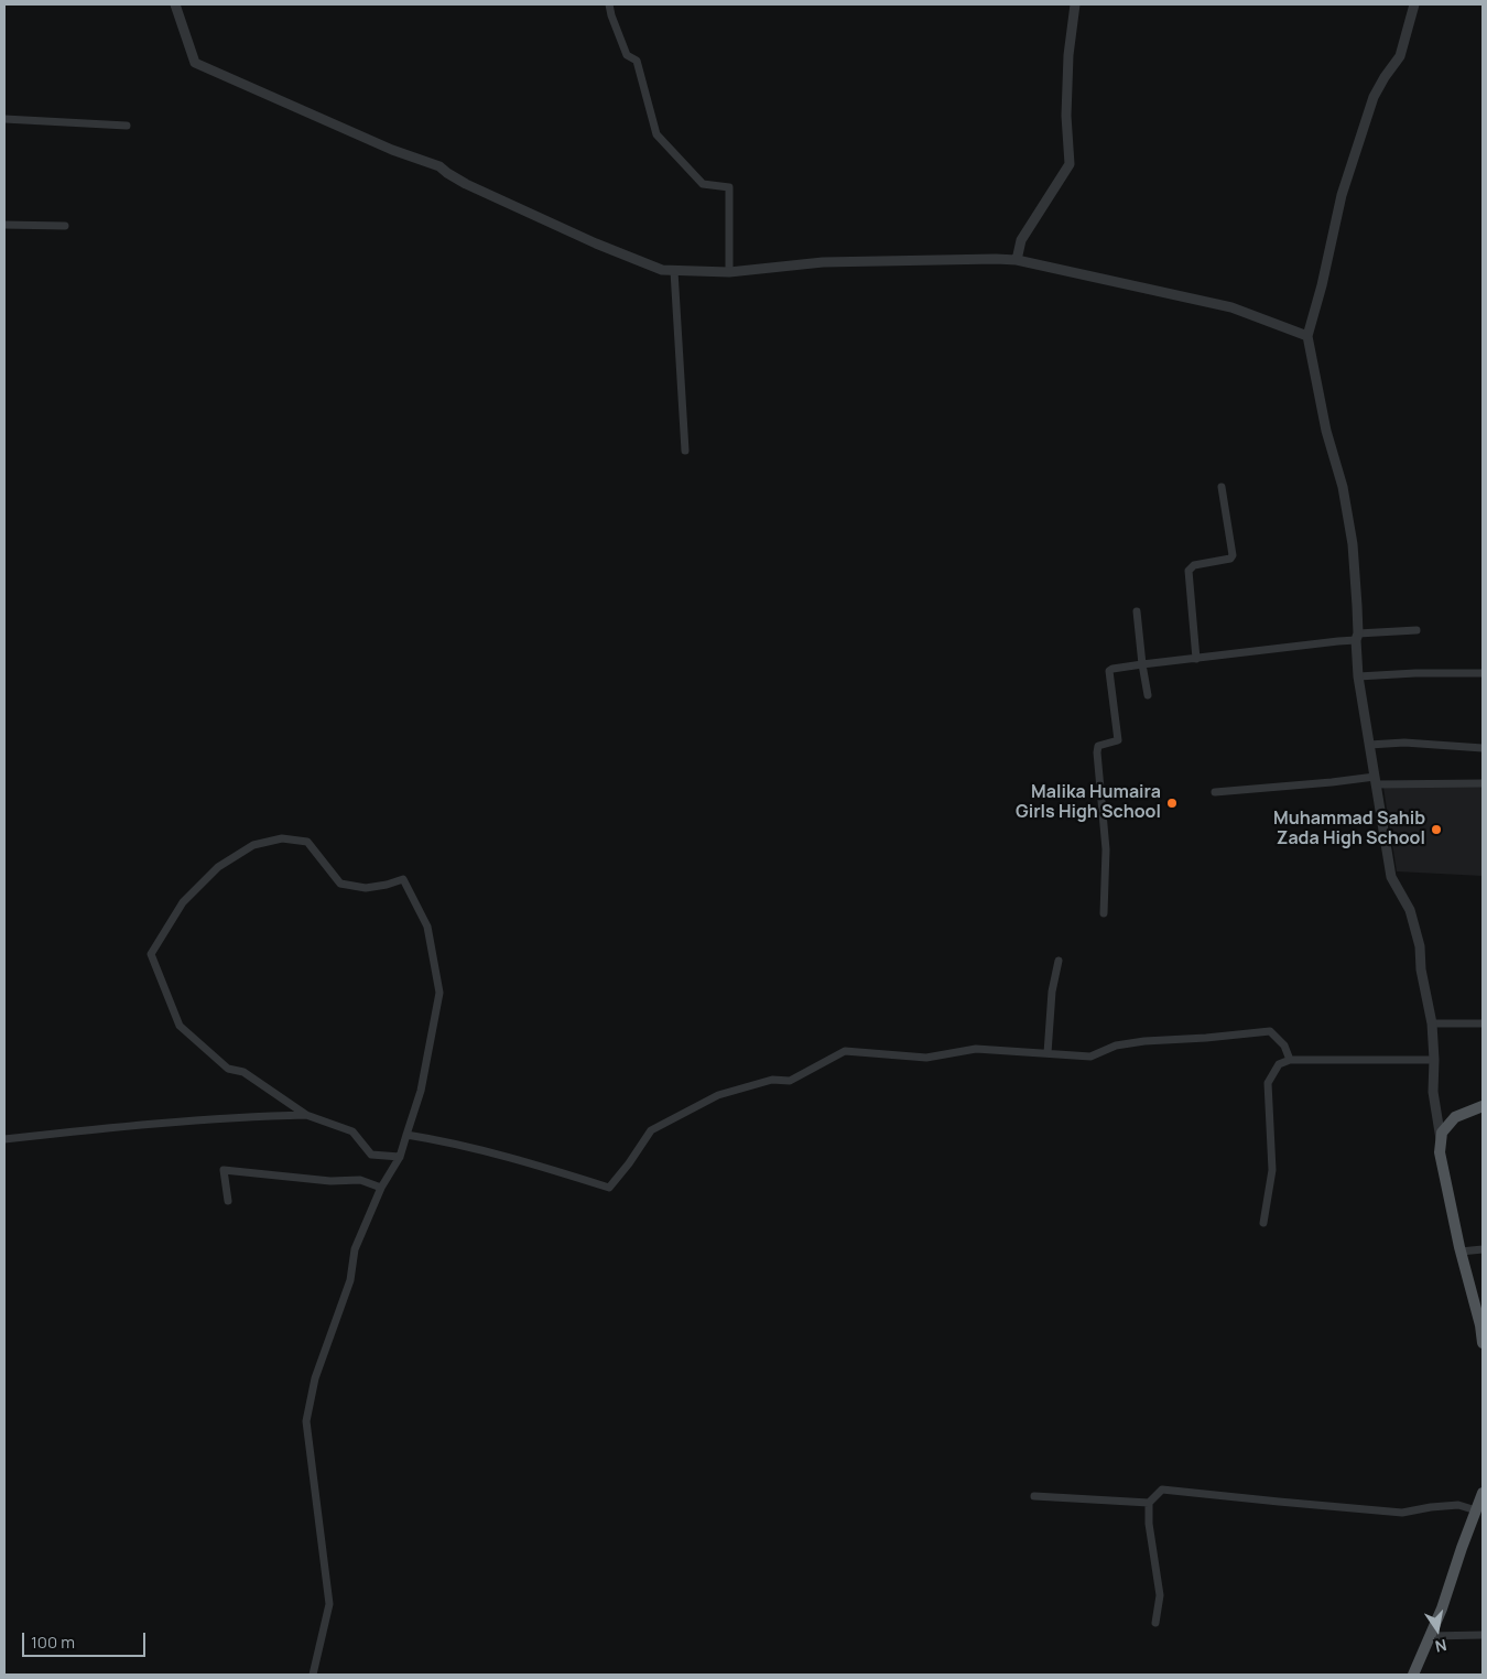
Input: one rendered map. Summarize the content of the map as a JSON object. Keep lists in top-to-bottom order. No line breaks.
{"places":["Malika Humaira Girls High School","Muhammad Sahib Zada High School"],"scale_bar":"100 m","north":"bottom"}
